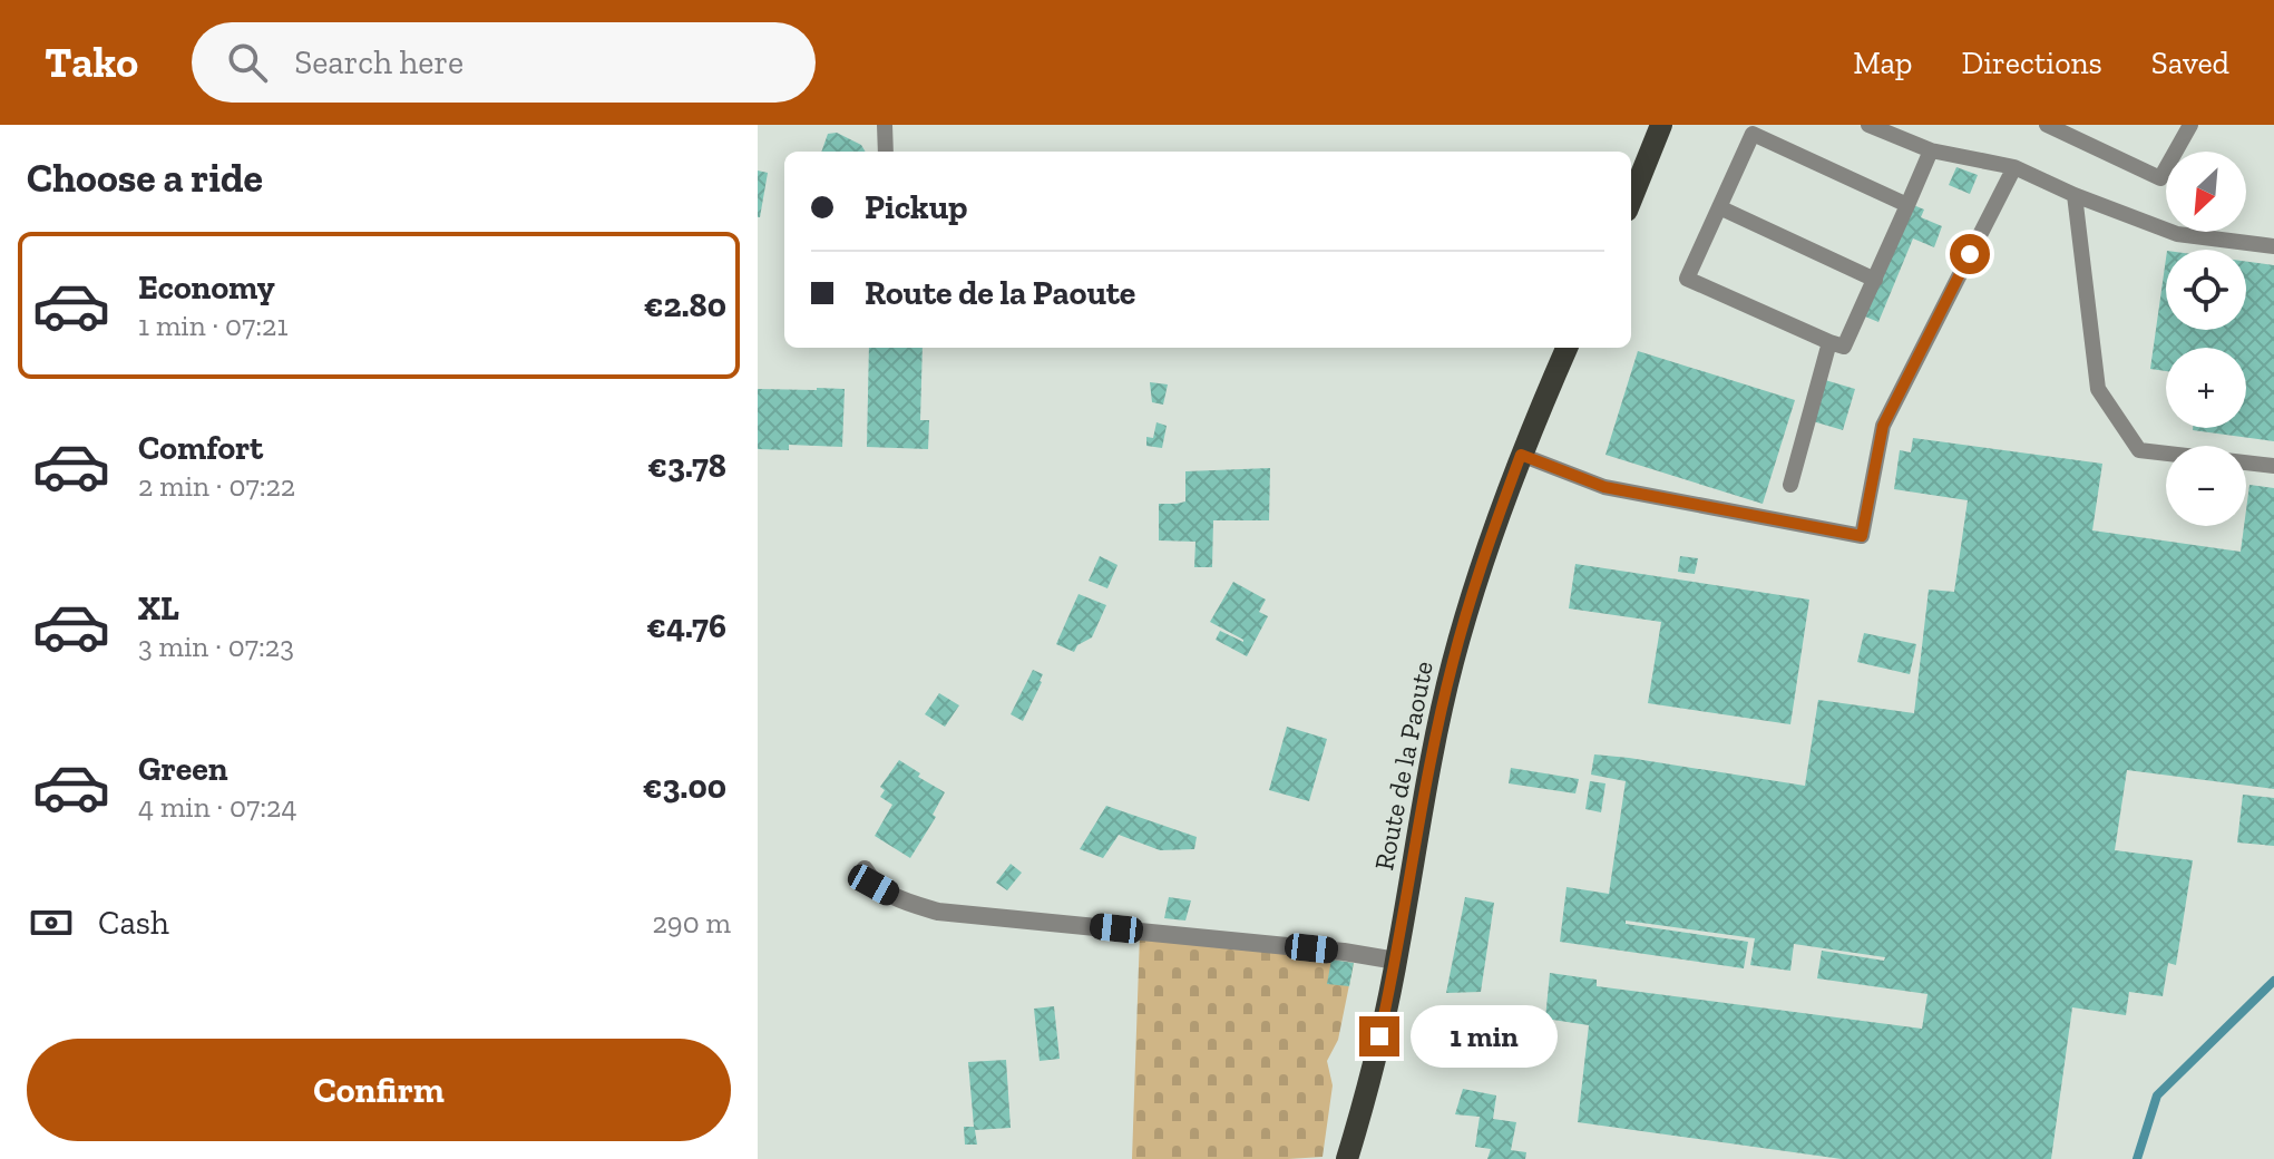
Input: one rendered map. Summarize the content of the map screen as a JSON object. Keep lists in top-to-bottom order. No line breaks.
{"streets":{"main road":["Route de la Paoute"]},"north":"bottom left","page":{"header":"Tako","search":"Search here","nav":["Map","Directions","Saved"],"heading":"Choose a ride","map_buttons":["+","−"],"banner":["Pickup","Route de la Paoute"],"list":[{"name":"Economy","note":"1 min · 07:21","value":"€2.80"},{"name":"Comfort","note":"2 min · 07:22","value":"€3.78"},{"name":"XL","note":"3 min · 07:23","value":"€4.76"},{"name":"Green","note":"4 min · 07:24","value":"€3.00"}],"pay":["Cash","290 m"],"bubble":"1 min","buttons":"Confirm"}}
